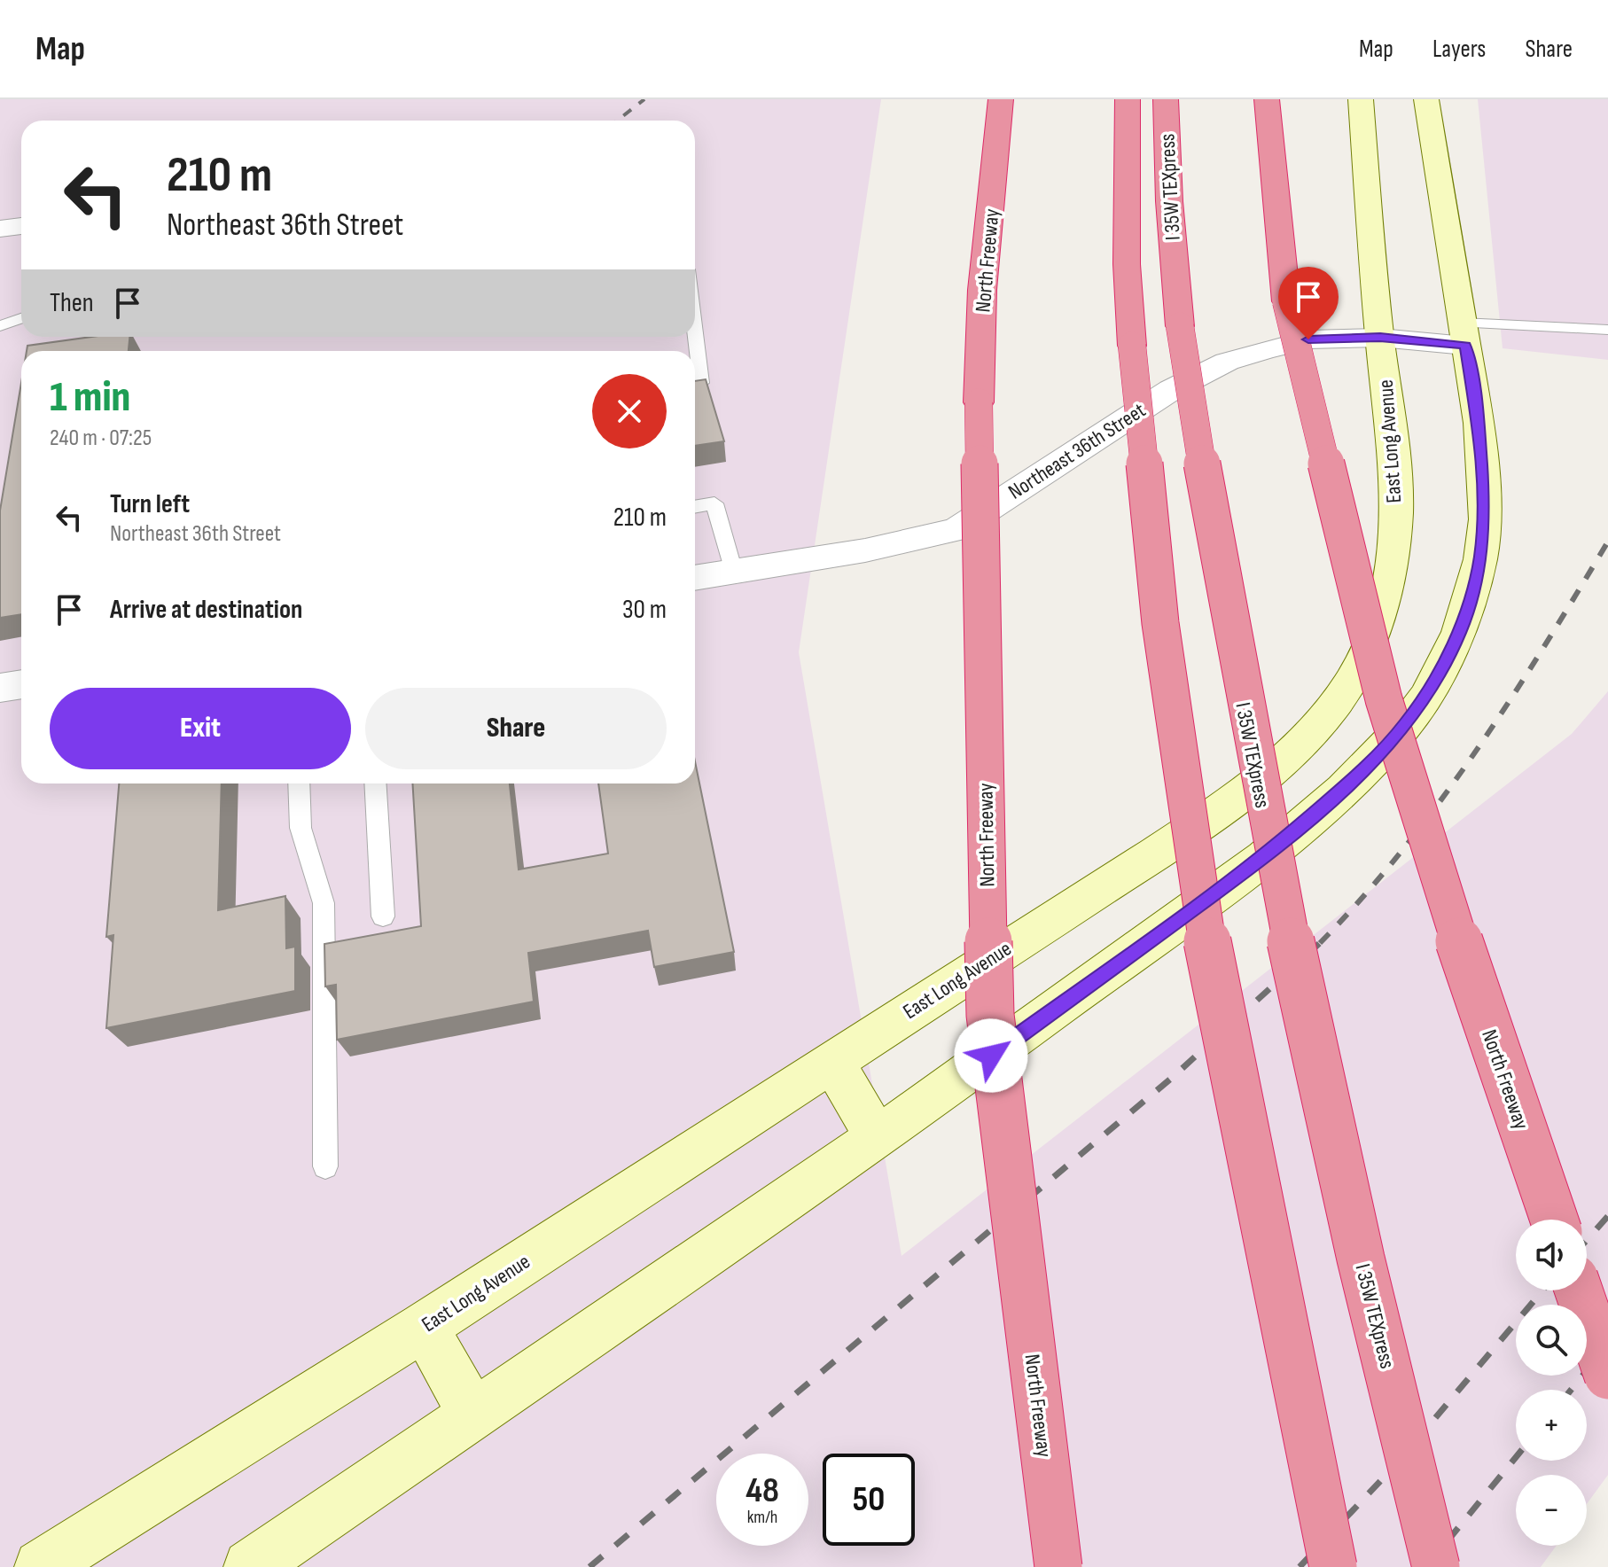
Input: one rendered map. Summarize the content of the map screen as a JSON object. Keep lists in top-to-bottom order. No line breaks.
{"streets":{"highway":["I 35W TEXpress","North Freeway"],"main road":["East Long Avenue"],"street":["Northeast 36th Street"]},"crossings":[["East Long Avenue","Northeast 36th Street"]],"page":{"header":"Map","nav":["Map","Layers","Share"],"turn":["210 m","Northeast 36th Street"],"then":"Then","heading":["1 min","240 m · 07:25"],"list":[{"name":"Turn left","note":"Northeast 36th Street","value":"210 m"},{"name":"Arrive at destination","value":"30 m"}],"buttons":["Exit","Share"],"map_buttons":["+","−"],"speed":"48 km/h","limit":"50"}}
